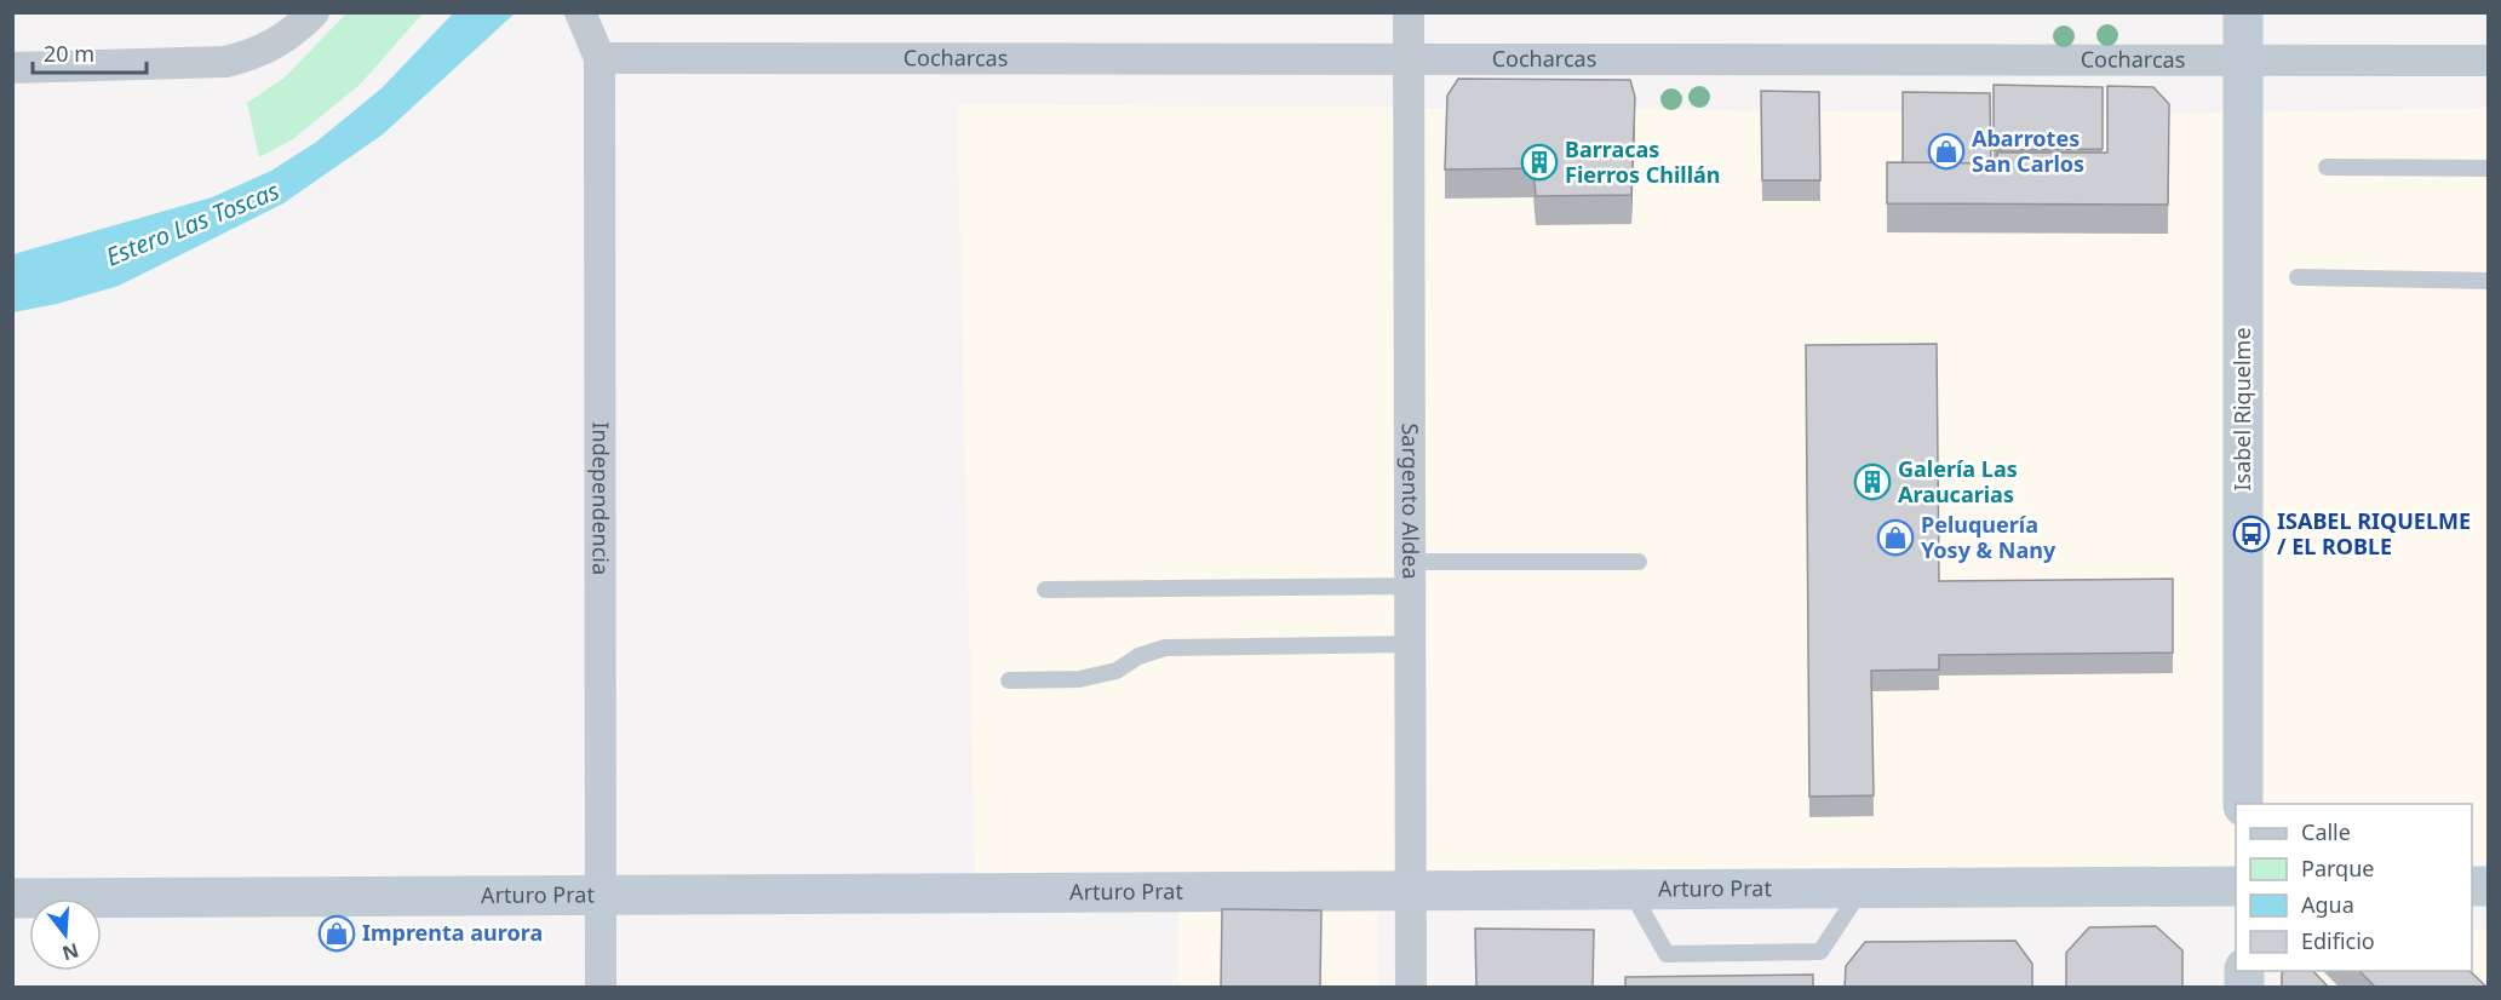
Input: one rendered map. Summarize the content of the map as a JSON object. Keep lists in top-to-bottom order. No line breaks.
{"streets":{"street":["Cocharcas","Isabel Riquelme","Independencia","Sargento Aldea","Arturo Prat"]},"crossings":[["Cocharcas","Isabel Riquelme"],["Cocharcas","Independencia"],["Cocharcas","Sargento Aldea"],["Independencia","Arturo Prat"],["Sargento Aldea","Arturo Prat"]],"water":["Estero Las Toscas"],"places":{"shop":["Abarrotes San Carlos","Peluquería Yosy & Nany","Imprenta aurora"],"building":["Barracas Fierros Chillán","Galería Las Araucarias"],"bus stop":["ISABEL RIQUELME / EL ROBLE"]},"legend":["Calle","Parque","Agua","Edificio"],"scale_bar":"20 m","north":"bottom"}
